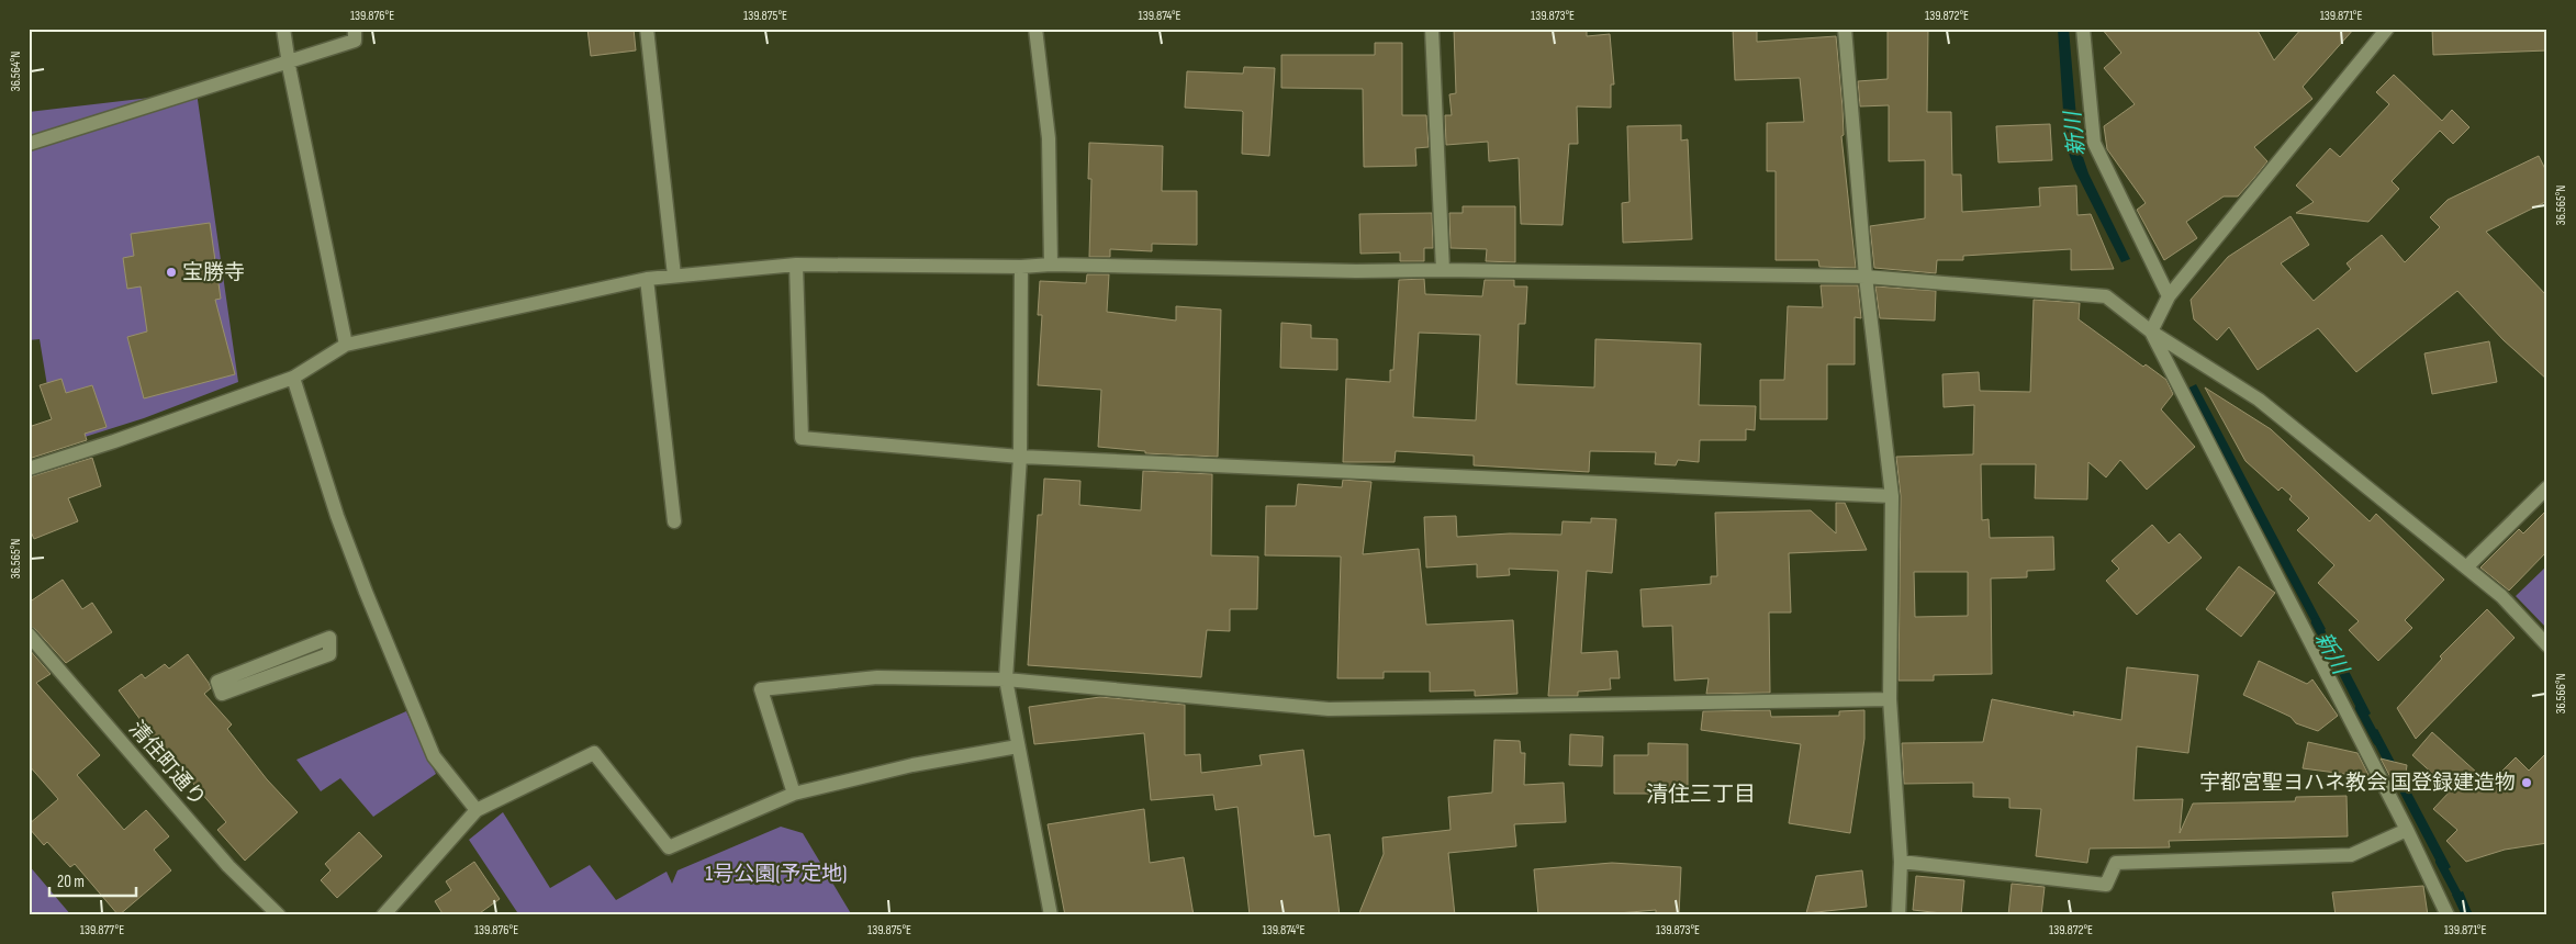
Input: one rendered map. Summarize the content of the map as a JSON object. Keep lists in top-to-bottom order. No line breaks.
{"streets":{"street":["清住町通り"]},"districts":["清住三丁目"],"water":["新川"],"parks":["1号公園(予定地)"],"places":["宝勝寺","宇都宮聖ヨハネ教会 国登録建造物"],"scale_bar":"20 m","coordinates":["139.876°E","139.875°E","139.874°E","139.873°E","139.872°E","139.871°E","36.564°N","36.565°N","36.566°N","139.877°E"]}
